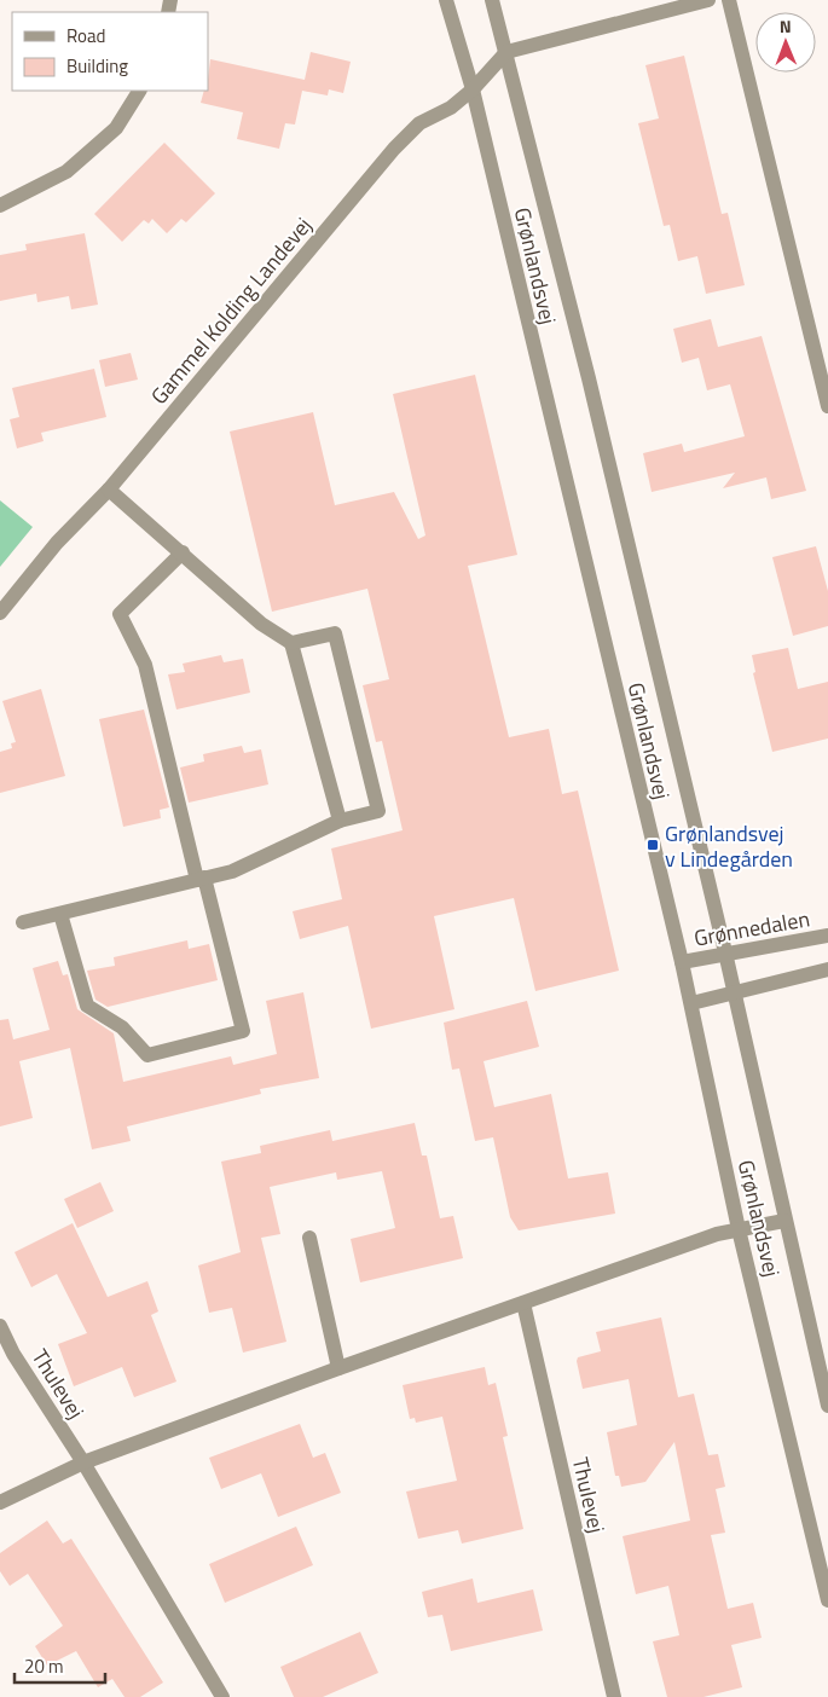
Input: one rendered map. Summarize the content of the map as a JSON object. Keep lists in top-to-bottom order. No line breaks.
{"streets":{"street":["Grønlandsvej","Gammel Kolding Landevej","Grønnedalen","Thulevej"]},"crossings":[["Grønlandsvej","Gammel Kolding Landevej"],["Grønlandsvej","Grønnedalen"]],"places":{"transit":["Grønlandsvej v Lindegården"]},"legend":["Road","Building"],"scale_bar":"20 m","north":"top"}
